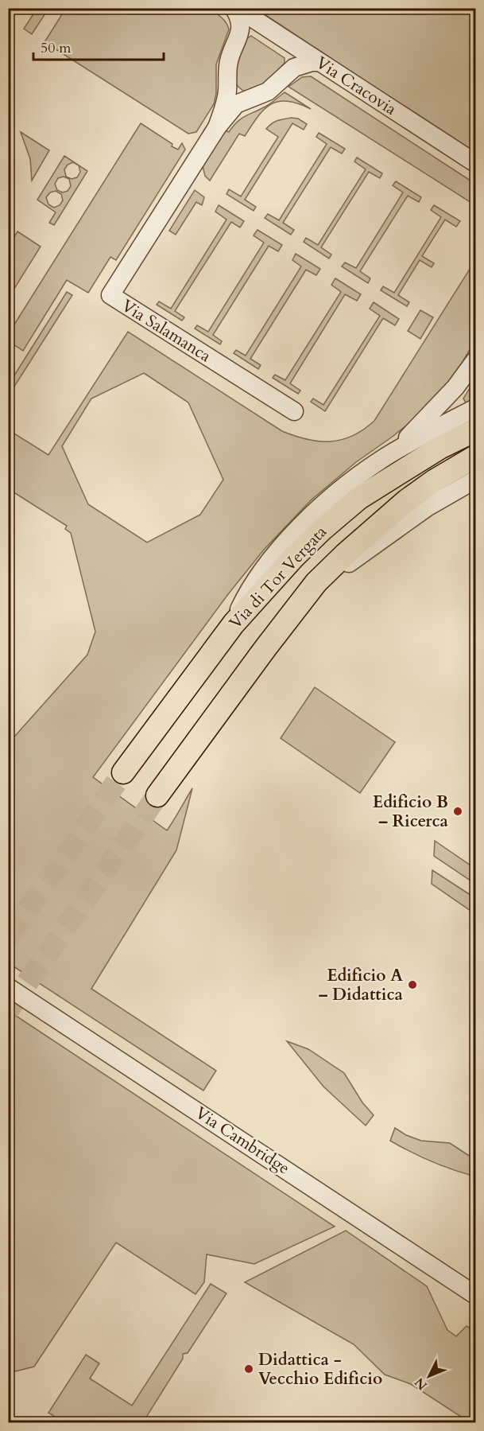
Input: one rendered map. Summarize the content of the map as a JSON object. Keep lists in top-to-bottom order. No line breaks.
{"streets":{"main road":["Via di Tor Vergata"],"street":["Via Cracovia","Via Salamanca","Via Cambridge"]},"crossings":[["Via Cracovia","Via Salamanca"]],"places":["Edificio B – Ricerca","Edificio A – Didattica","Didattica - Vecchio Edificio"],"scale_bar":"50 m","north":"bottom left"}
